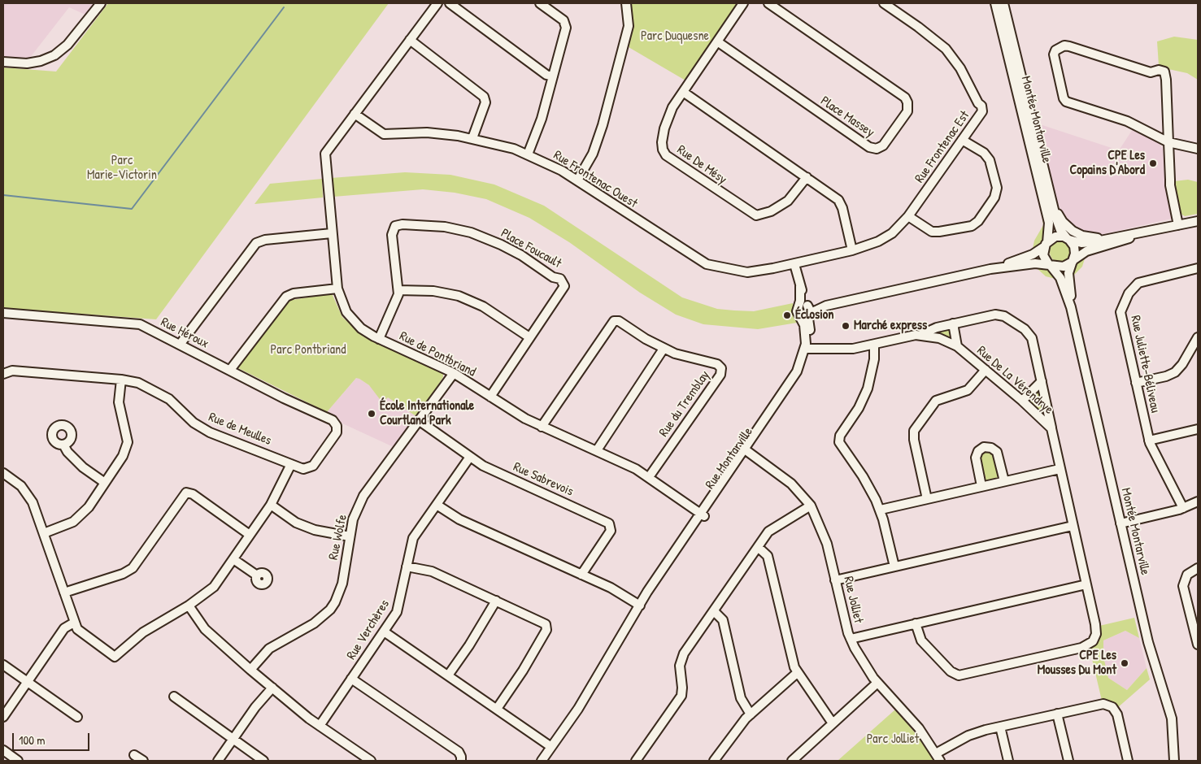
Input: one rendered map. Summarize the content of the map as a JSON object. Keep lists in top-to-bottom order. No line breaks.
{"streets":{"street":["Place Massey","Montée Montarville","Rue Frontenac Est","Rue De Mésy","Rue Frontenac Ouest","Place Foucault","Rue Héroux","Rue de Pontbriand","Rue Juliette-Béliveau","Rue De La Vérendrye","Rue du Tremblay","Rue de Meulles","Rue Montarville","Rue Sabrevois","Rue Wolfe","Rue Jolliet","Rue Verchères"]},"crossings":[["Place Massey","Rue De Mésy"],["Rue Frontenac Est","Rue Frontenac Ouest"],["Rue Frontenac Est","Rue Montarville"],["Rue Frontenac Ouest","Rue de Pontbriand"],["Rue Frontenac Ouest","Rue Montarville"],["Place Foucault","Rue de Pontbriand"],["Rue Héroux","Rue de Meulles"],["Rue de Pontbriand","Rue du Tremblay"],["Rue de Pontbriand","Rue Montarville"],["Rue de Pontbriand","Rue Wolfe"],["Rue De La Vérendrye","Rue Montarville"],["Rue Montarville","Rue Jolliet"],["Rue Sabrevois","Rue Wolfe"],["Rue Sabrevois","Rue Verchères"]],"parks":["Parc Duquesne","Parc Marie-Victorin","Parc Pontbriand","Parc Jolliet"],"places":["CPE Les Copains D'Abord","Éclosion","Marché express","École Internationale Courtland Park","CPE Les Mousses Du Mont"],"scale_bar":"100 m"}
